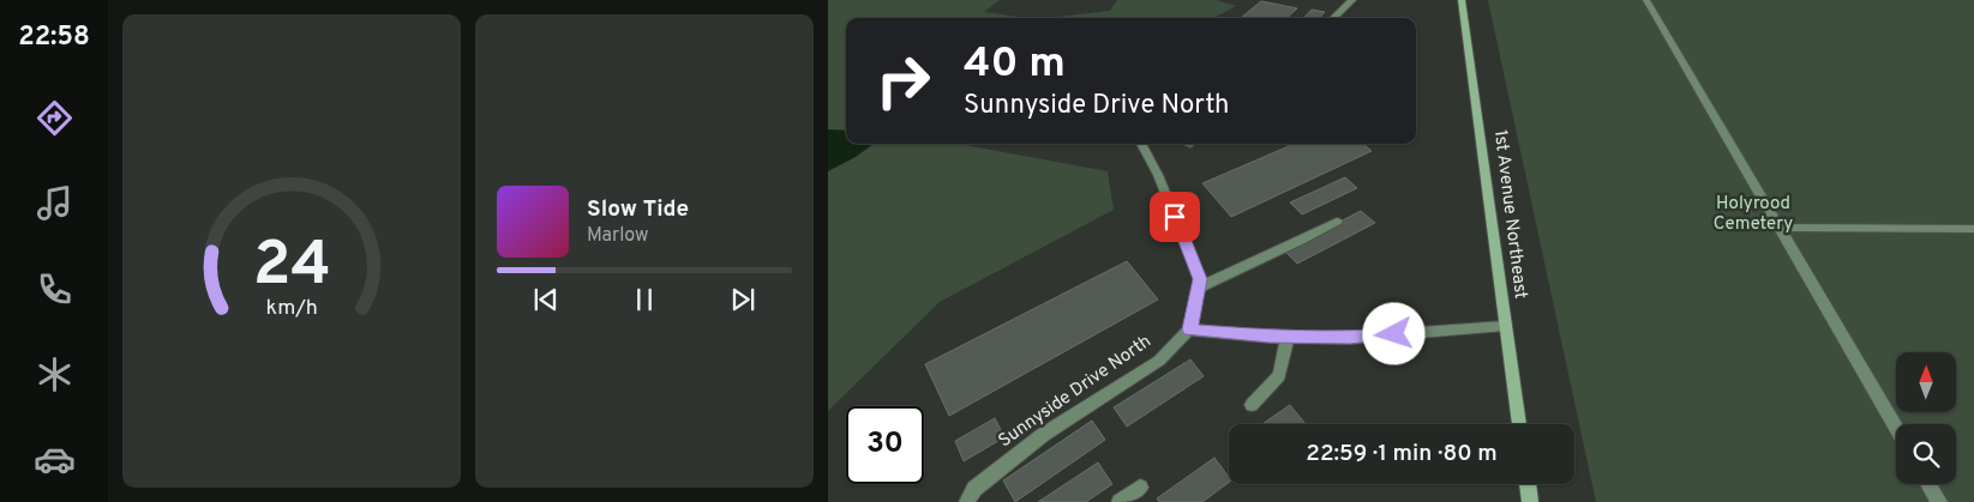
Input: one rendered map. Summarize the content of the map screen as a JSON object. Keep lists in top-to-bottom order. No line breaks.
{"streets":{"street":["1st Avenue Northeast","Sunnyside Drive North"]},"parks":["Holyrood Cemetery"],"north":"top","page":{"tabs":"22:58","turn":["40 m","Sunnyside Drive North"],"song":["Slow Tide","Marlow"],"limit":"30","trip":"22:59 · 1 min · 80 m","gauge":["24","km/h"]}}
